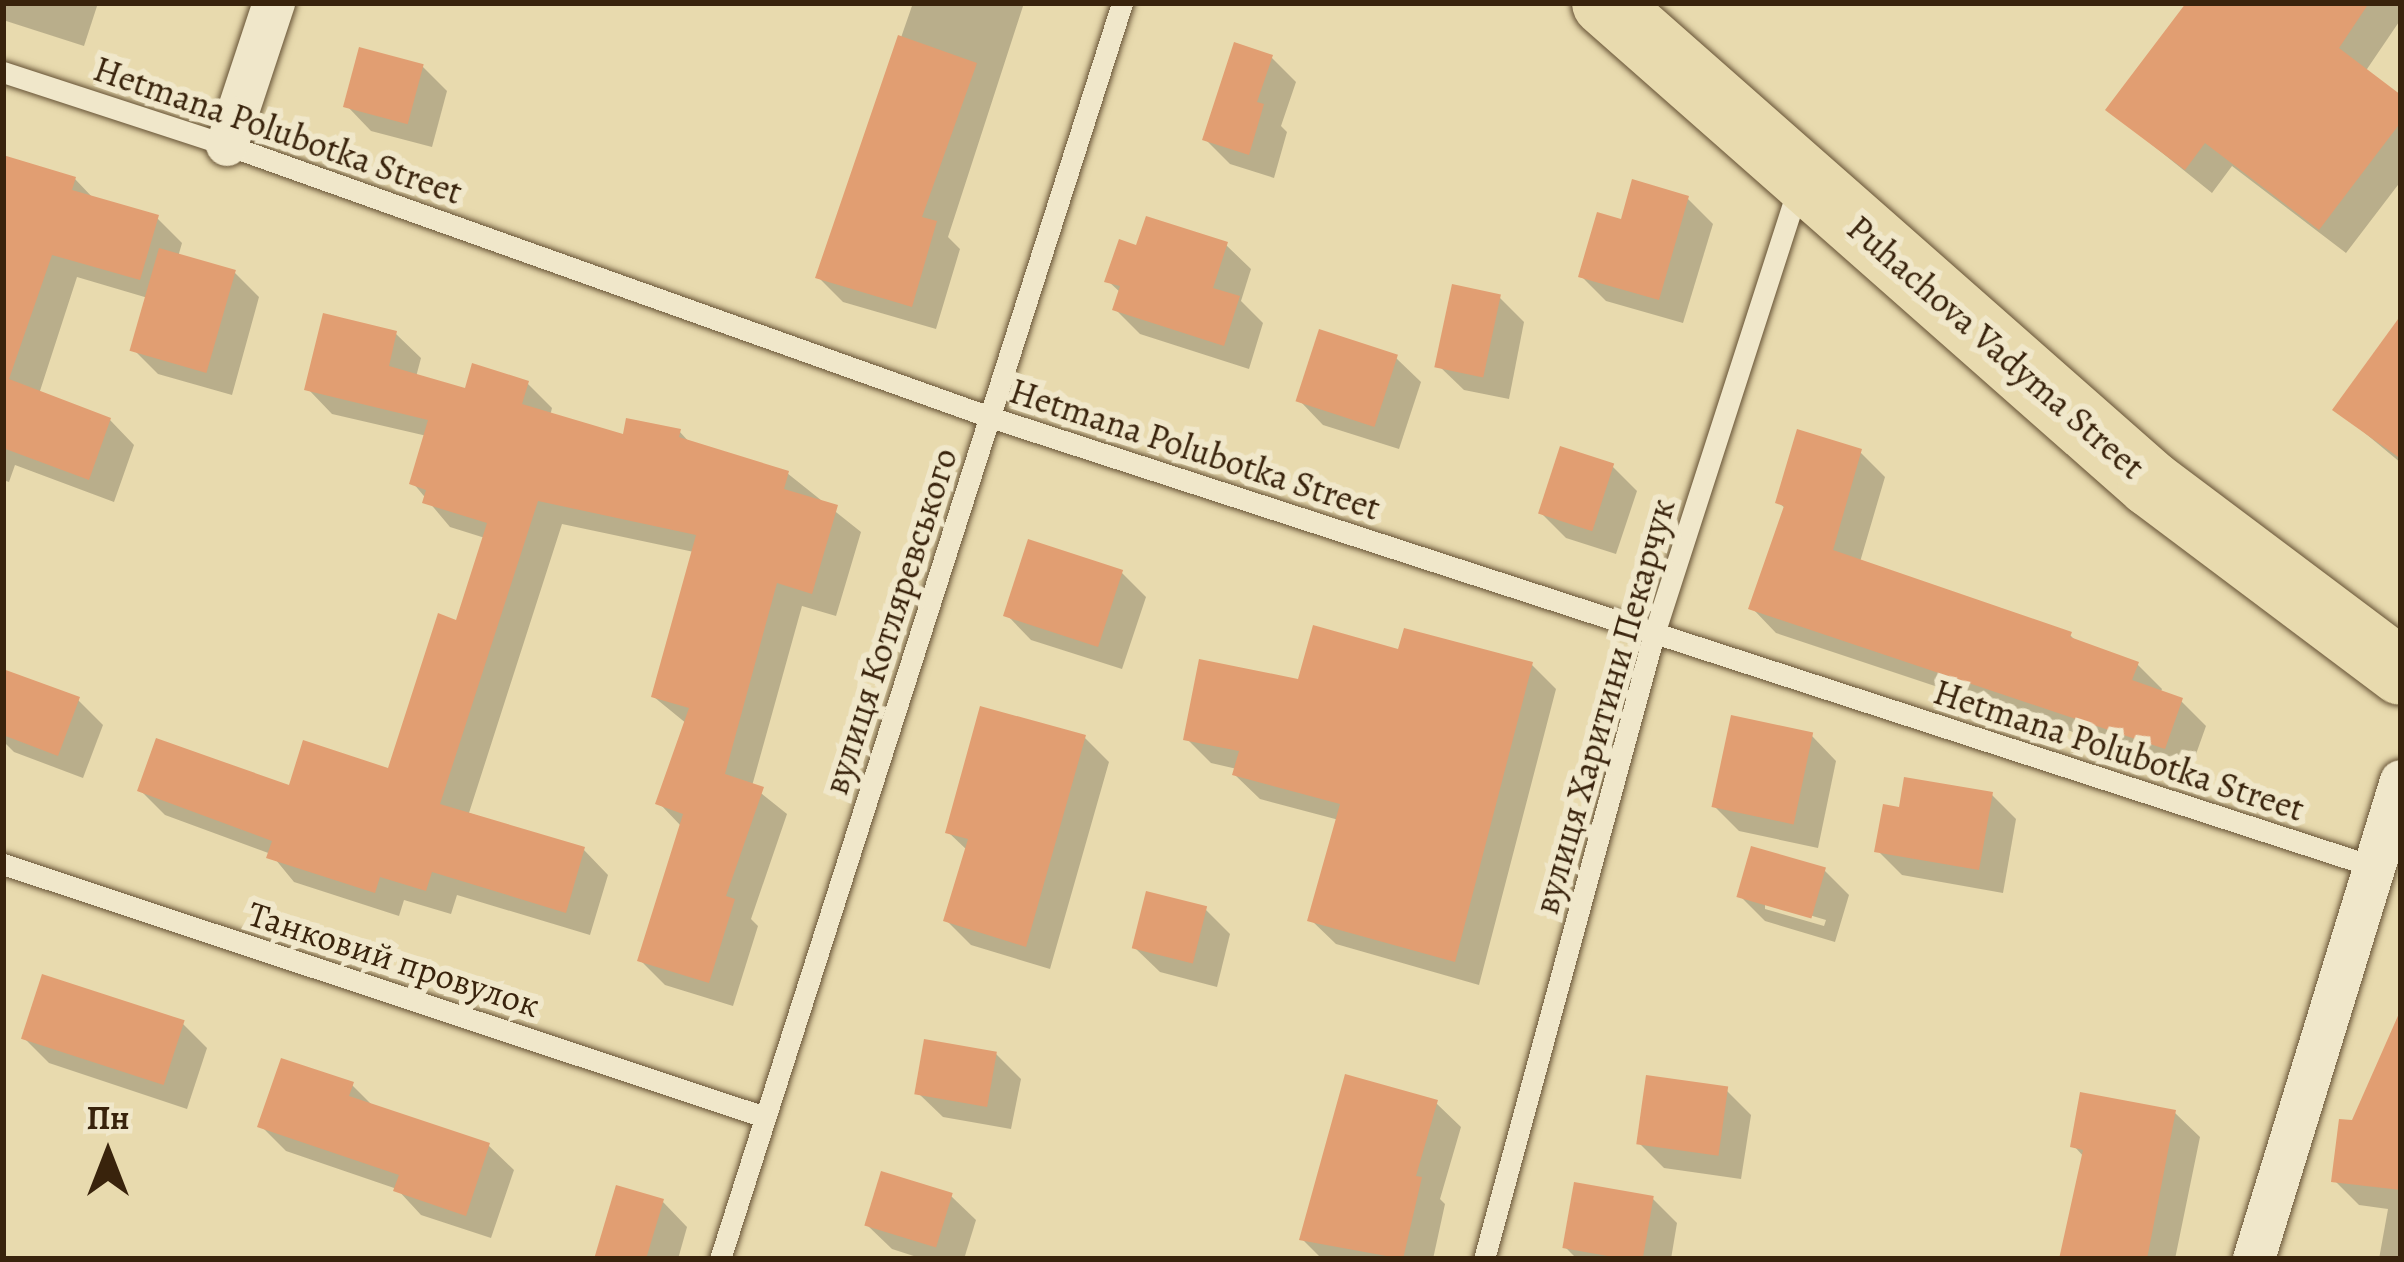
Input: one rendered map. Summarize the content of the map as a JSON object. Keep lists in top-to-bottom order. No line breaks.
{"streets":{"main road":["Puhachova Vadyma Street"],"lane":["Hetmana Polubotka Street","вулиця Котляревського","вулиця Харитини Пекарчук","Танковий провулок"]},"crossings":[["Hetmana Polubotka Street","вулиця Котляревського"],["Hetmana Polubotka Street","вулиця Харитини Пекарчук"],["Puhachova Vadyma Street","вулиця Харитини Пекарчук"],["вулиця Котляревського","Танковий провулок"]],"north":"top"}
